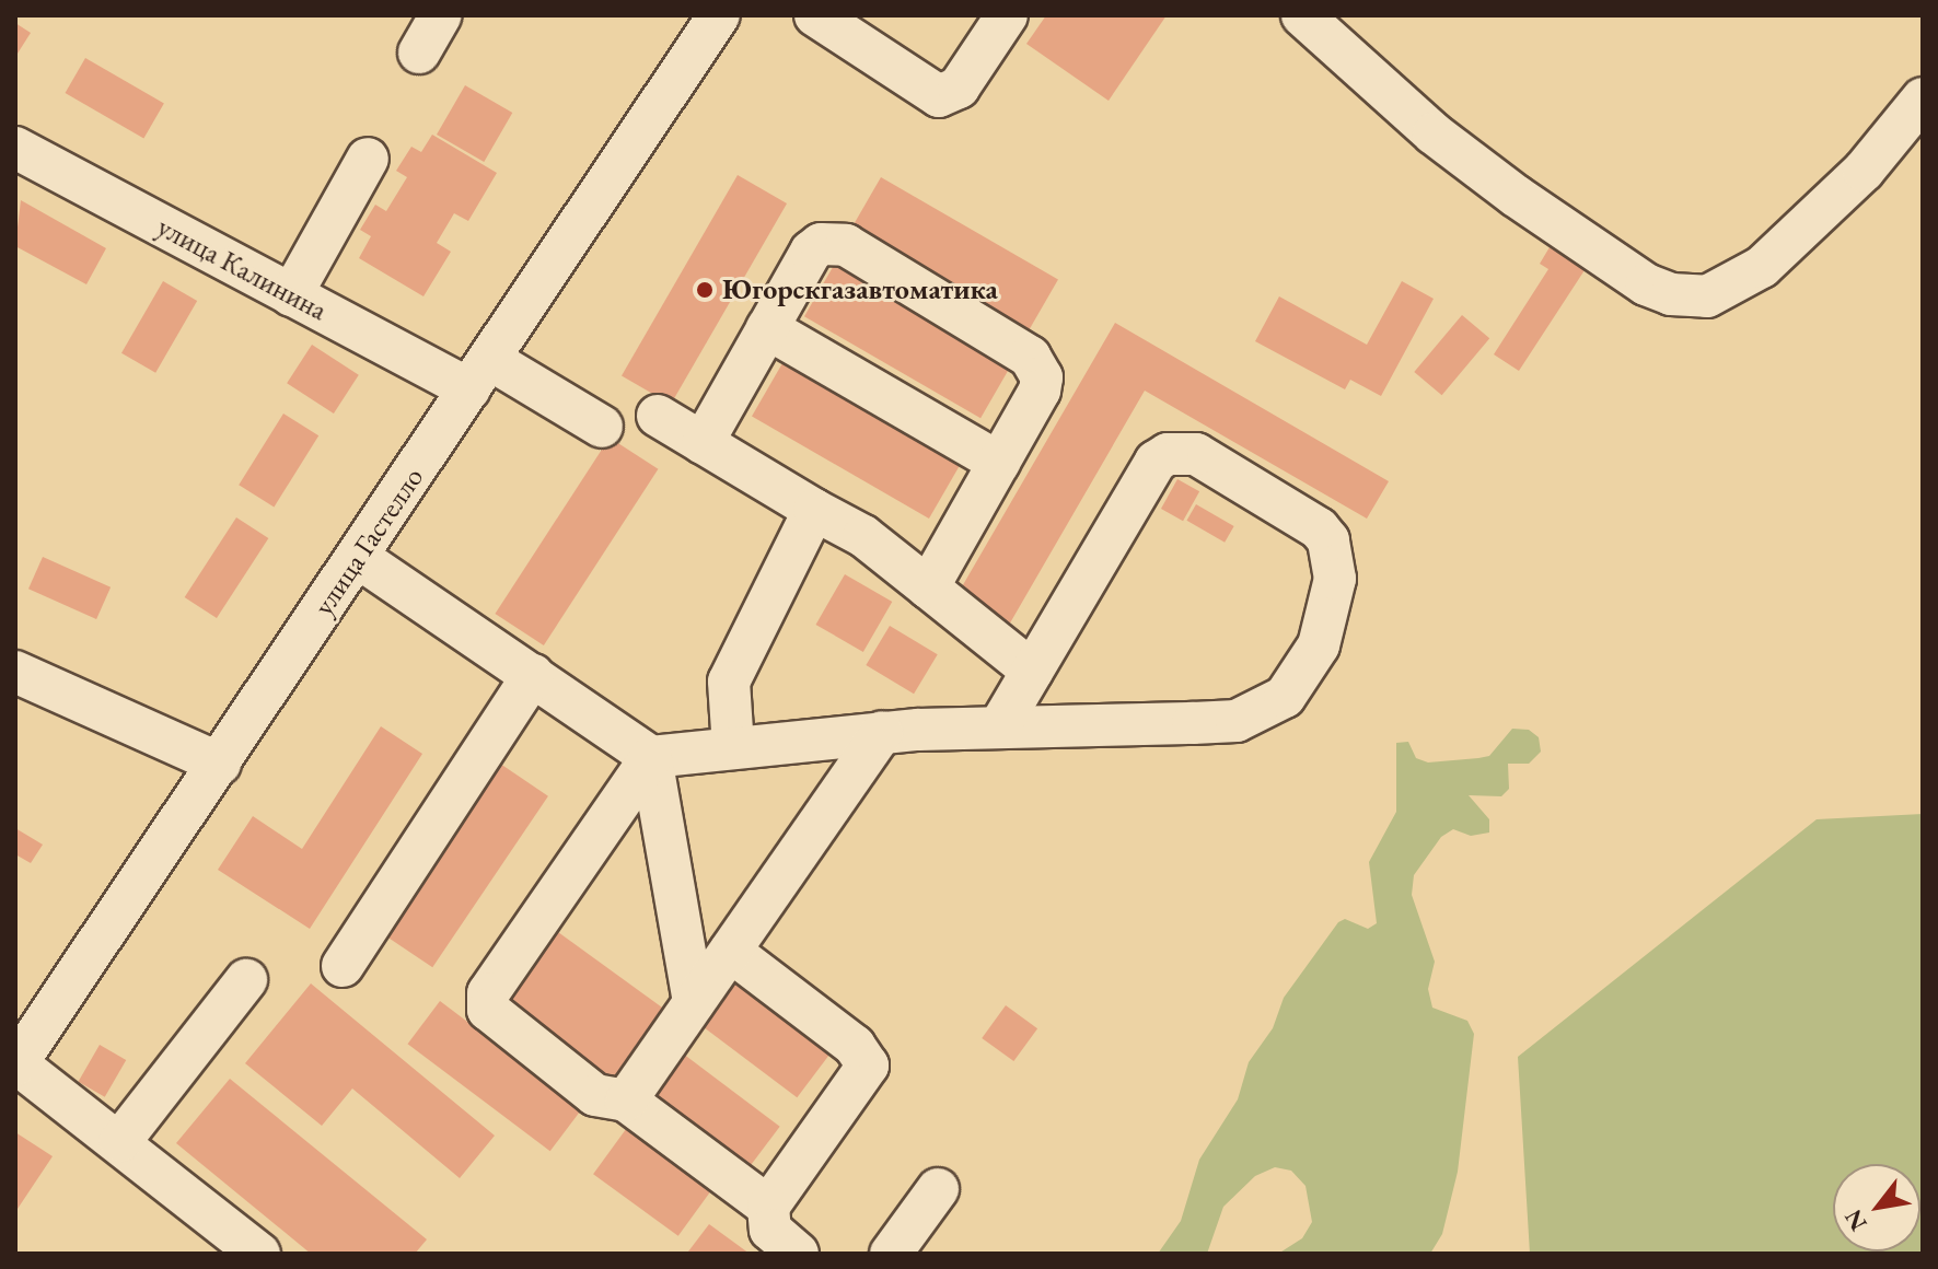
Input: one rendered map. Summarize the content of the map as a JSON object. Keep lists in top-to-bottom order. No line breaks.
{"streets":{"street":["улица Калинина","улица Гастелло"]},"crossings":[["улица Калинина","улица Гастелло"]],"places":["Югорскгазавтоматика"],"north":"bottom left"}
